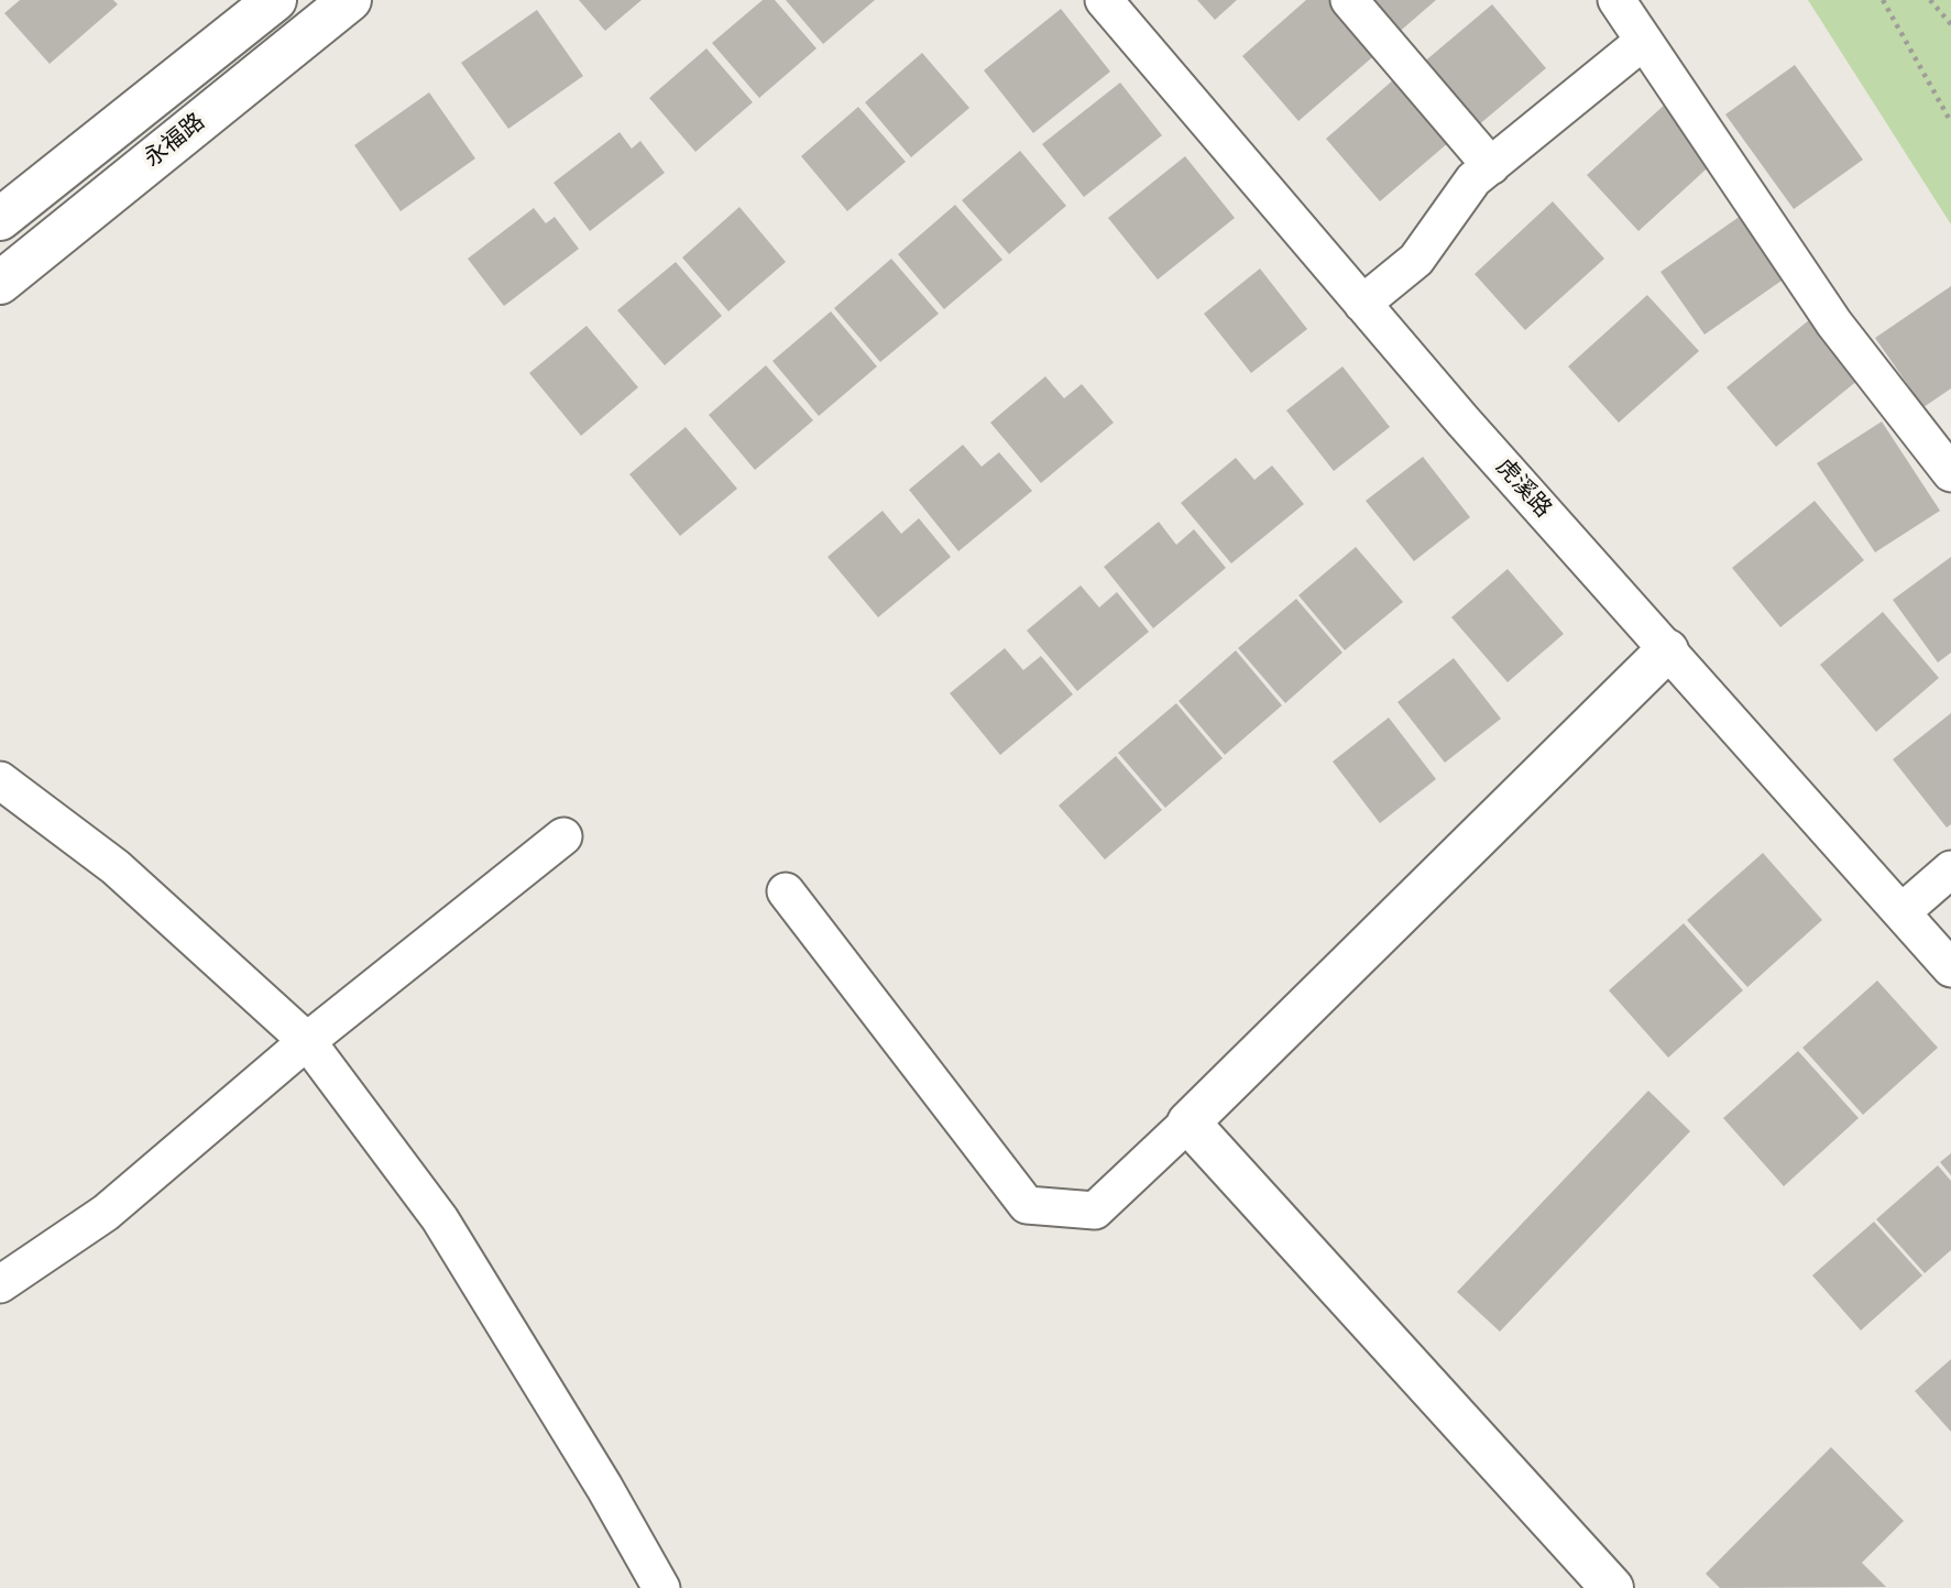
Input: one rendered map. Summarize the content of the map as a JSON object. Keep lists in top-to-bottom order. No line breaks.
{"streets":{"street":["永福路","虎溪路"]}}
